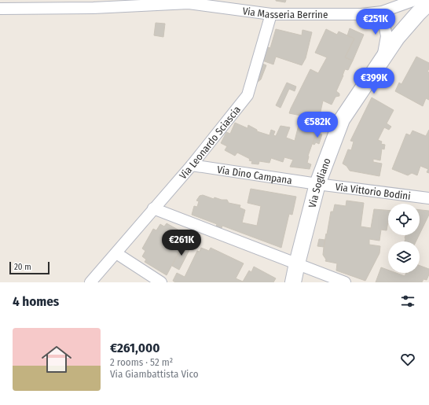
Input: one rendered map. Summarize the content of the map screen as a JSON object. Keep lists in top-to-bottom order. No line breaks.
{"streets":{"street":["Via Masseria Berrine","Via Leonardo Sciascia","Via Dino Campana","Via Sogliano","Via Vittorio Bodini"]},"crossings":[["Via Masseria Berrine","Via Leonardo Sciascia"],["Via Masseria Berrine","Via Sogliano"],["Via Leonardo Sciascia","Via Dino Campana"],["Via Dino Campana","Via Sogliano"],["Via Dino Campana","Via Vittorio Bodini"],["Via Sogliano","Via Vittorio Bodini"]],"scale_bar":"20 m","page":{"price":["€251K","€399K","€582K","€261K"],"scale":"20 m","heading":"4 homes","list":[{"name":"€261,000","note":"2 rooms · 52 m² · Via Giambattista Vico"}]}}
